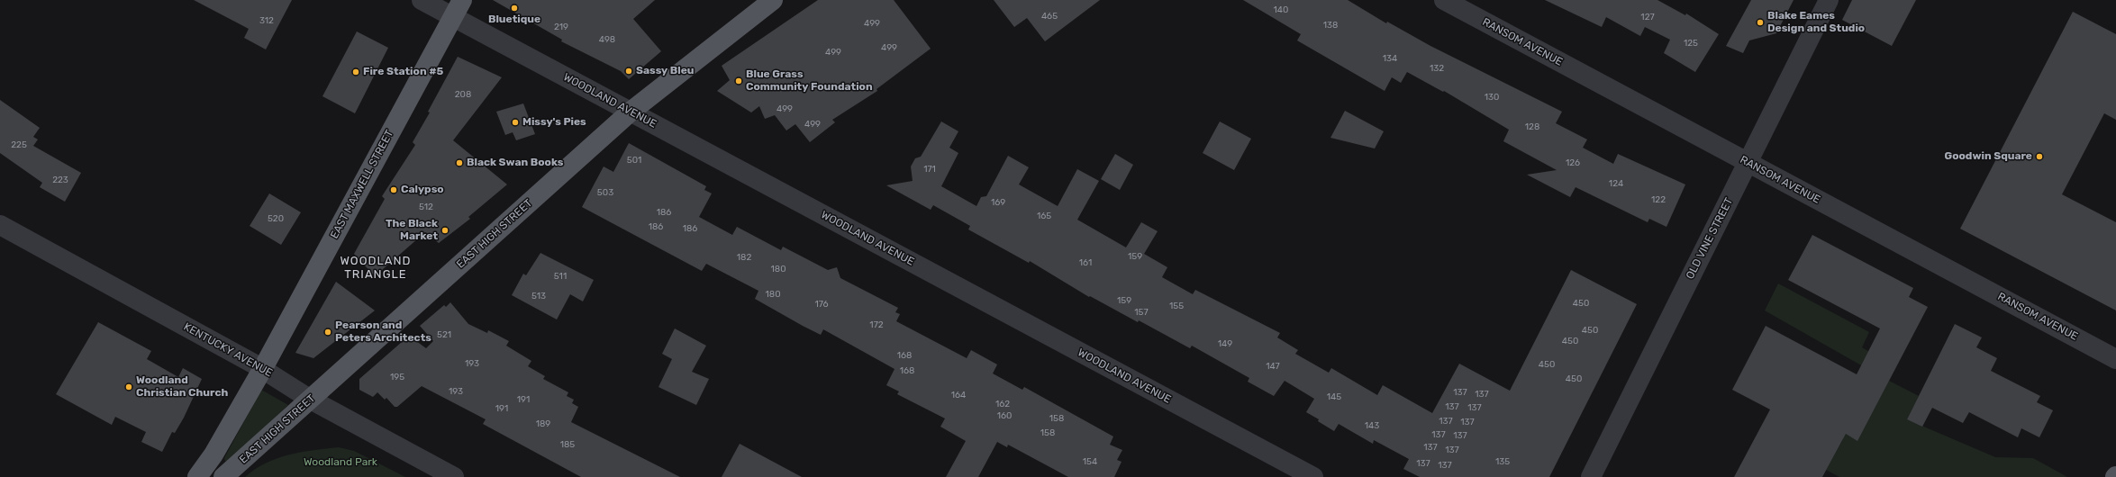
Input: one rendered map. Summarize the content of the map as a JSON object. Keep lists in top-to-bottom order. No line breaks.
{"streets":{"main road":["EAST MAXWELL STREET","EAST HIGH STREET"],"street":["RANSOM AVENUE","WOODLAND AVENUE","OLD VINE STREET","KENTUCKY AVENUE"]},"crossings":[["RANSOM AVENUE","OLD VINE STREET"],["WOODLAND AVENUE","EAST MAXWELL STREET"],["WOODLAND AVENUE","EAST HIGH STREET"],["EAST MAXWELL STREET","KENTUCKY AVENUE"],["EAST HIGH STREET","KENTUCKY AVENUE"]],"districts":["WOODLAND TRIANGLE"],"parks":["Woodland Park"],"places":["Bluetique","Blake Eames Design and Studio","Sassy Bleu","Fire Station #5","Blue Grass Community Foundation","Missy's Pies","Goodwin Square","Black Swan Books","Calypso","The Black Market","Pearson and Peters Architects","Woodland Christian Church"],"house_numbers":["140","465","127","312","499","138","219","498","125","499","499","134","132","208","130","499","499","128","225","501","126","171","223","124","503","122","169","512","186","165","520","186","186","159","182","161","180","511","180","513","159","450","176","155","157","172","450","521","450","149","168","193","450","147","168","195","450","193","137","137","164","145","191","162","137","137","191","160","158","137","137","189","143","158","137","137","185","137","137","154","135","137","137"]}
